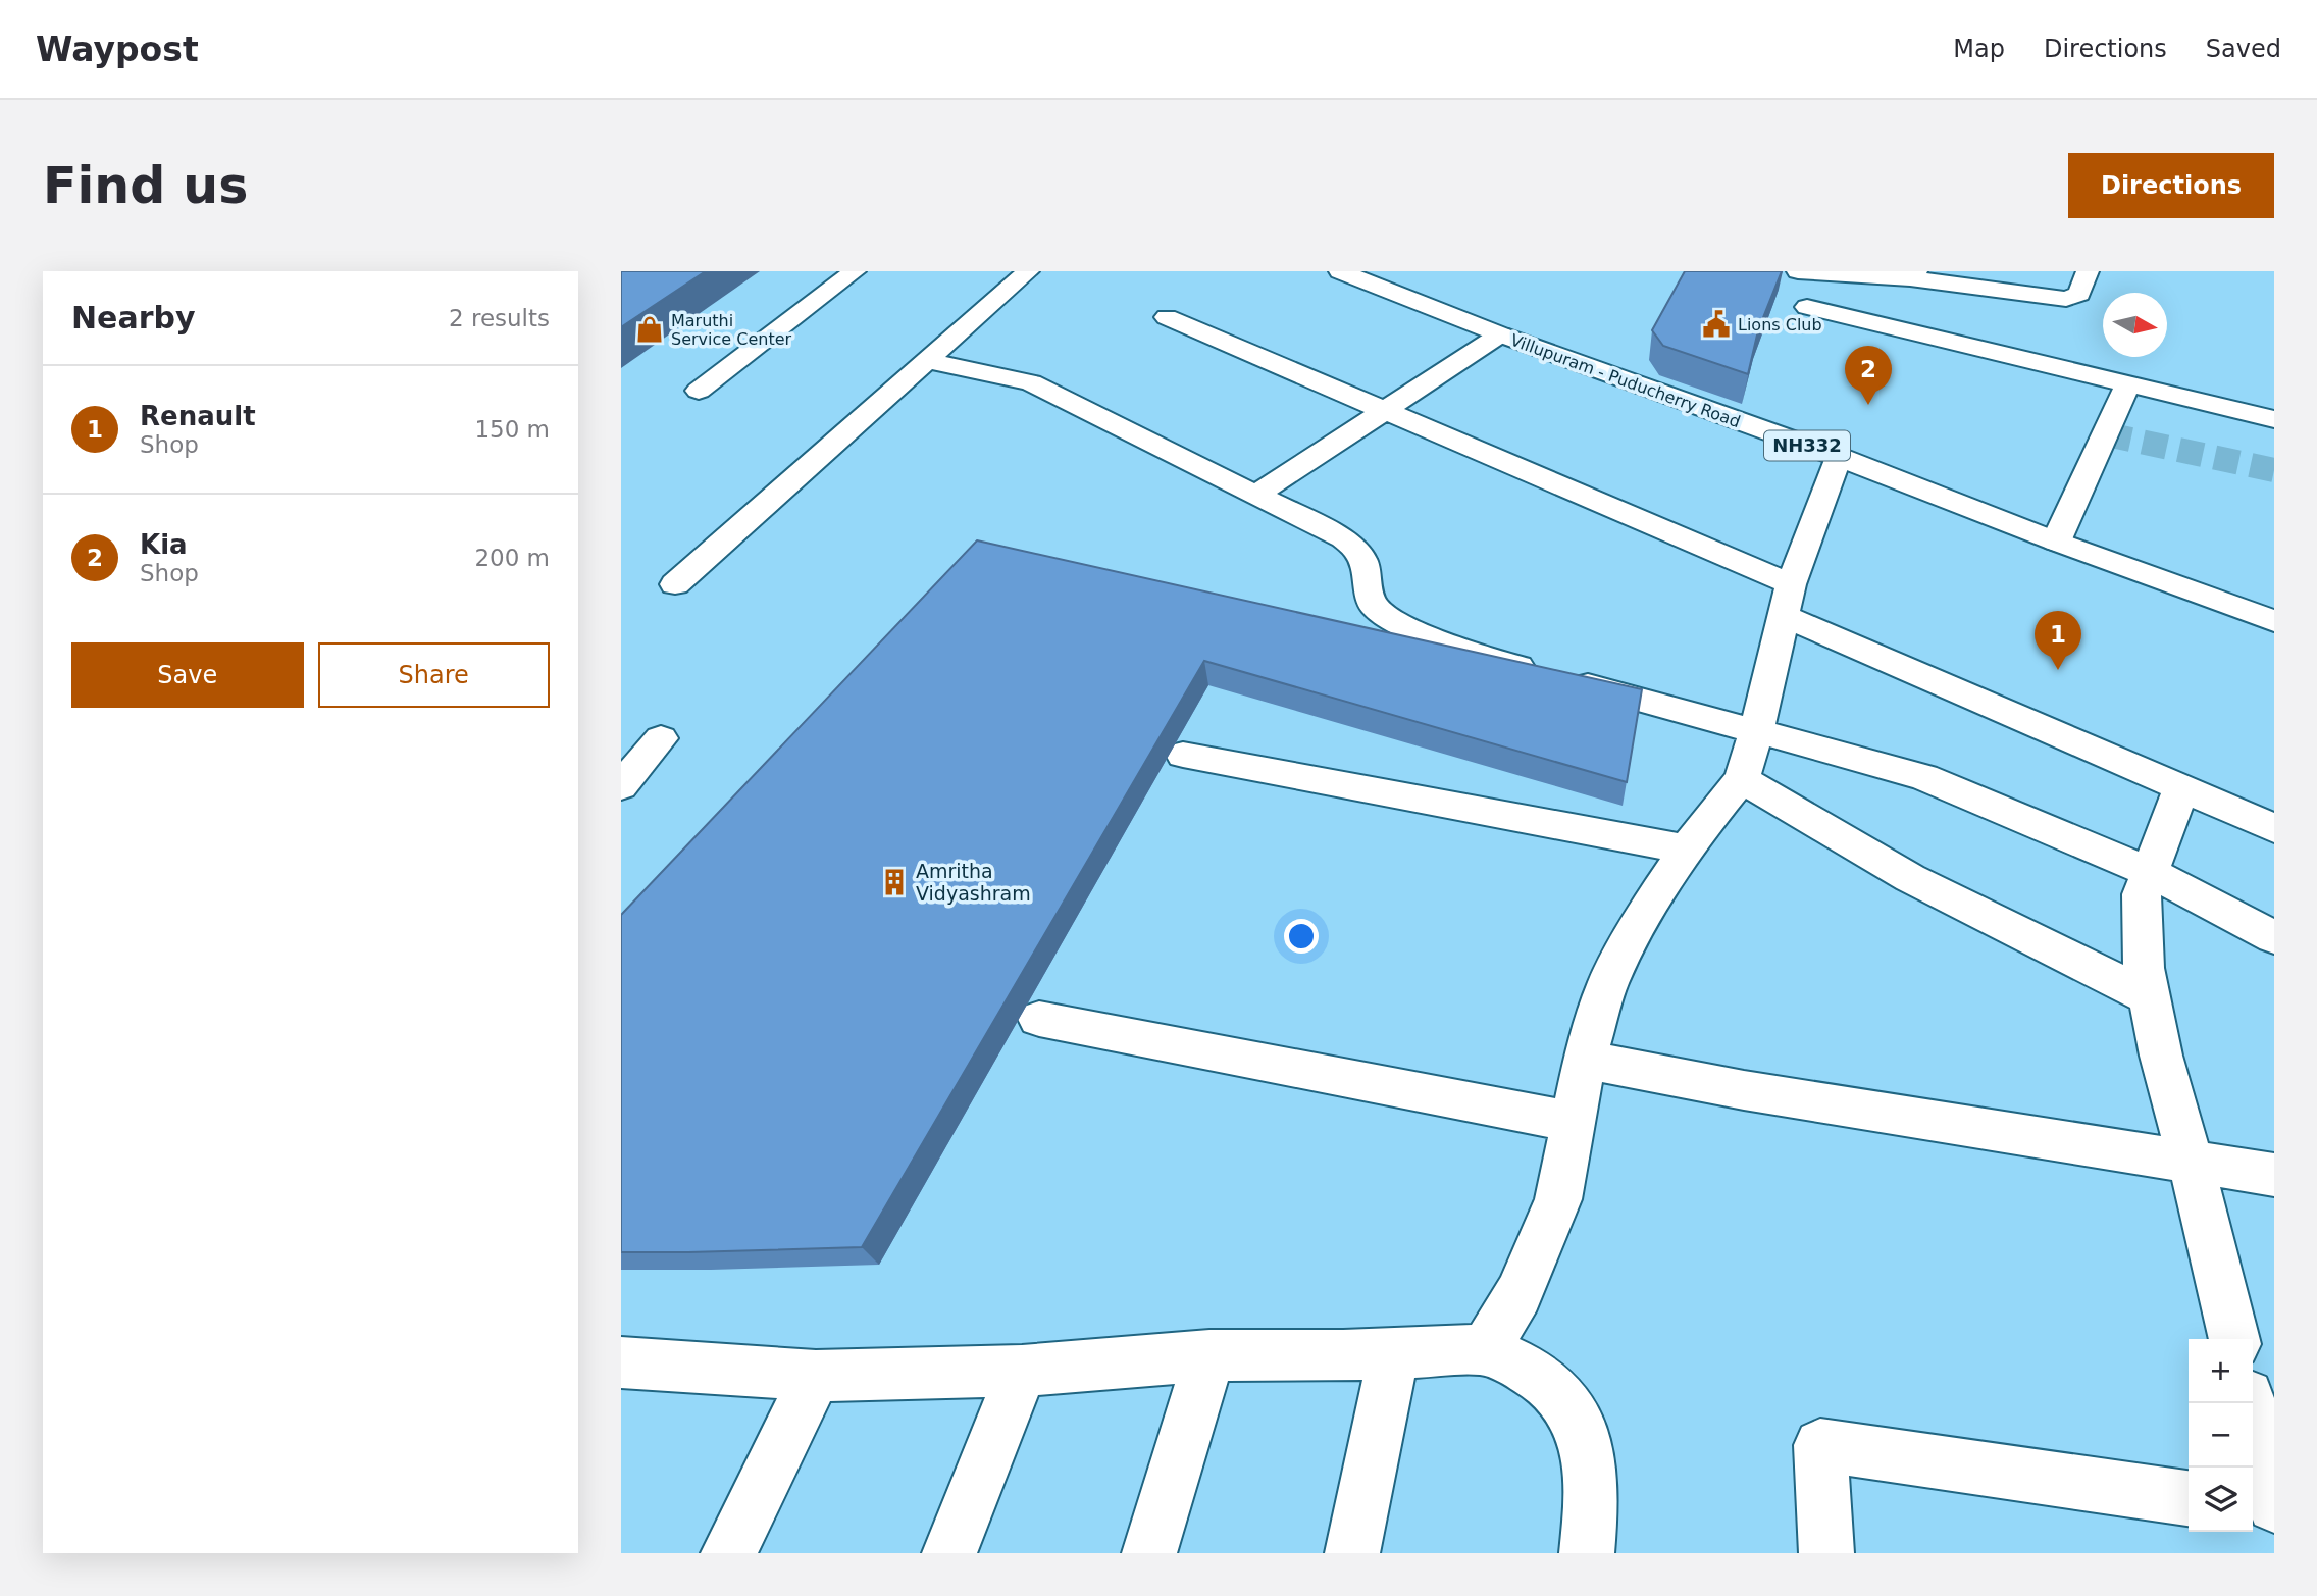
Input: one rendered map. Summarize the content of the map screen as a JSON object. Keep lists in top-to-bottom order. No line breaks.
{"streets":{"main road":["Villupuram - Puducherry Road","NH332"]},"places":{"public building":["Lions Club"],"shop":["Maruthi Service Center"],"building":["Amritha Vidyashram"]},"north":"right","page":{"header":"Waypost","nav":["Map","Directions","Saved"],"buttons":["Directions",["Save","Share"]],"title":"Find us","heading":["Nearby","2 results"],"pins":["2","1"],"list":[{"mark":"1","name":"Renault","note":"Shop","value":"150 m"},{"mark":"2","name":"Kia","note":"Shop","value":"200 m"}],"map_buttons":["+","−"]}}
